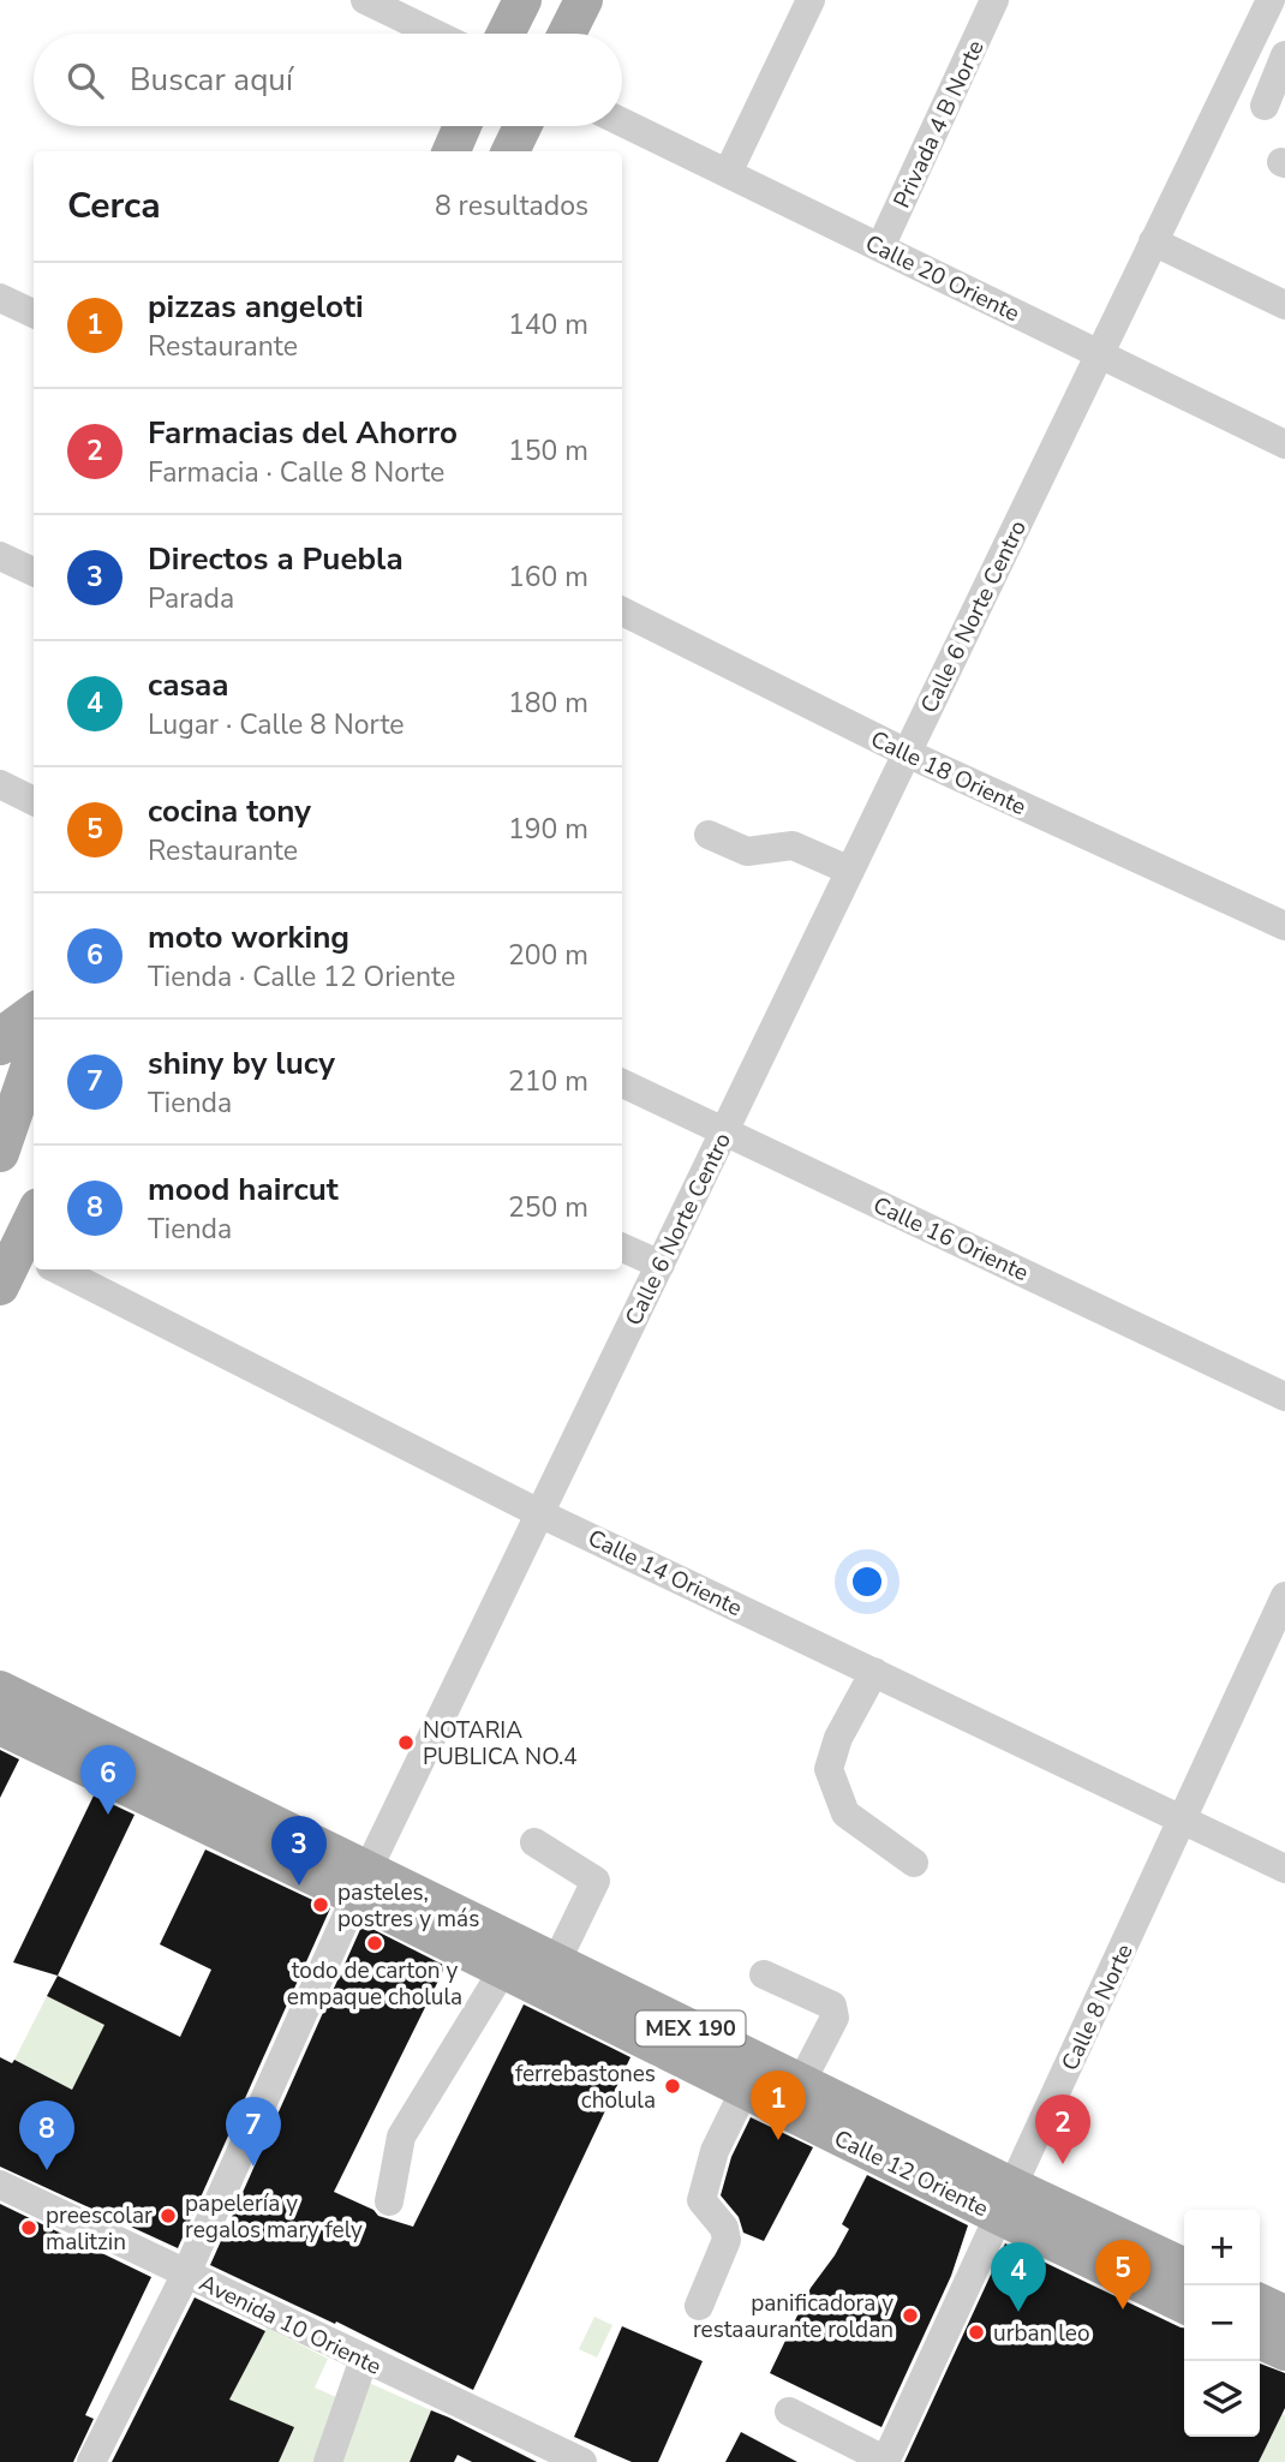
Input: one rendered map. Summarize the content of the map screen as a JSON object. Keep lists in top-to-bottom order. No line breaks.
{"streets":{"main road":["MEX 190","Calle 12 Oriente"],"street":["Privada 4 B Norte","Calle 20 Oriente","Calle 6 Norte Centro","Calle 18 Oriente","Calle 16 Oriente","Calle 14 Oriente","Calle 8 Norte","Avenida 10 Oriente"]},"crossings":[["Privada 4 B Norte","Calle 20 Oriente"],["Calle 20 Oriente","Calle 6 Norte Centro"],["Calle 6 Norte Centro","Calle 18 Oriente"],["Calle 6 Norte Centro","Calle 16 Oriente"],["Calle 6 Norte Centro","Calle 14 Oriente"],["Calle 6 Norte Centro","Calle 12 Oriente"],["Calle 6 Norte Centro","Avenida 10 Oriente"],["Calle 14 Oriente","Calle 8 Norte"],["Calle 8 Norte","Calle 12 Oriente"]],"places":["NOTARIA PUBLICA NO.4","pasteles, postres y más","todo de carton y empaque cholula","ferrebastones cholula","papelería y regalos mary fely","preescolar malitzin","panificadora y restaaurante roldan","urban leo"],"page":{"search":"Buscar aquí","heading":["Cerca","8 resultados"],"list":[{"mark":"1","name":"pizzas angeloti","note":"Restaurante","value":"140 m"},{"mark":"2","name":"Farmacias del Ahorro","note":"Farmacia · Calle 8 Norte","value":"150 m"},{"mark":"3","name":"Directos a Puebla","note":"Parada","value":"160 m"},{"mark":"4","name":"casaa","note":"Lugar · Calle 8 Norte","value":"180 m"},{"mark":"5","name":"cocina tony","note":"Restaurante","value":"190 m"},{"mark":"6","name":"moto working","note":"Tienda · Calle 12 Oriente","value":"200 m"},{"mark":"7","name":"shiny by lucy","note":"Tienda","value":"210 m"},{"mark":"8","name":"mood haircut","note":"Tienda","value":"250 m"}],"pins":["6","3","1","2","7","8","5","4"],"map_buttons":["+","−"]}}
